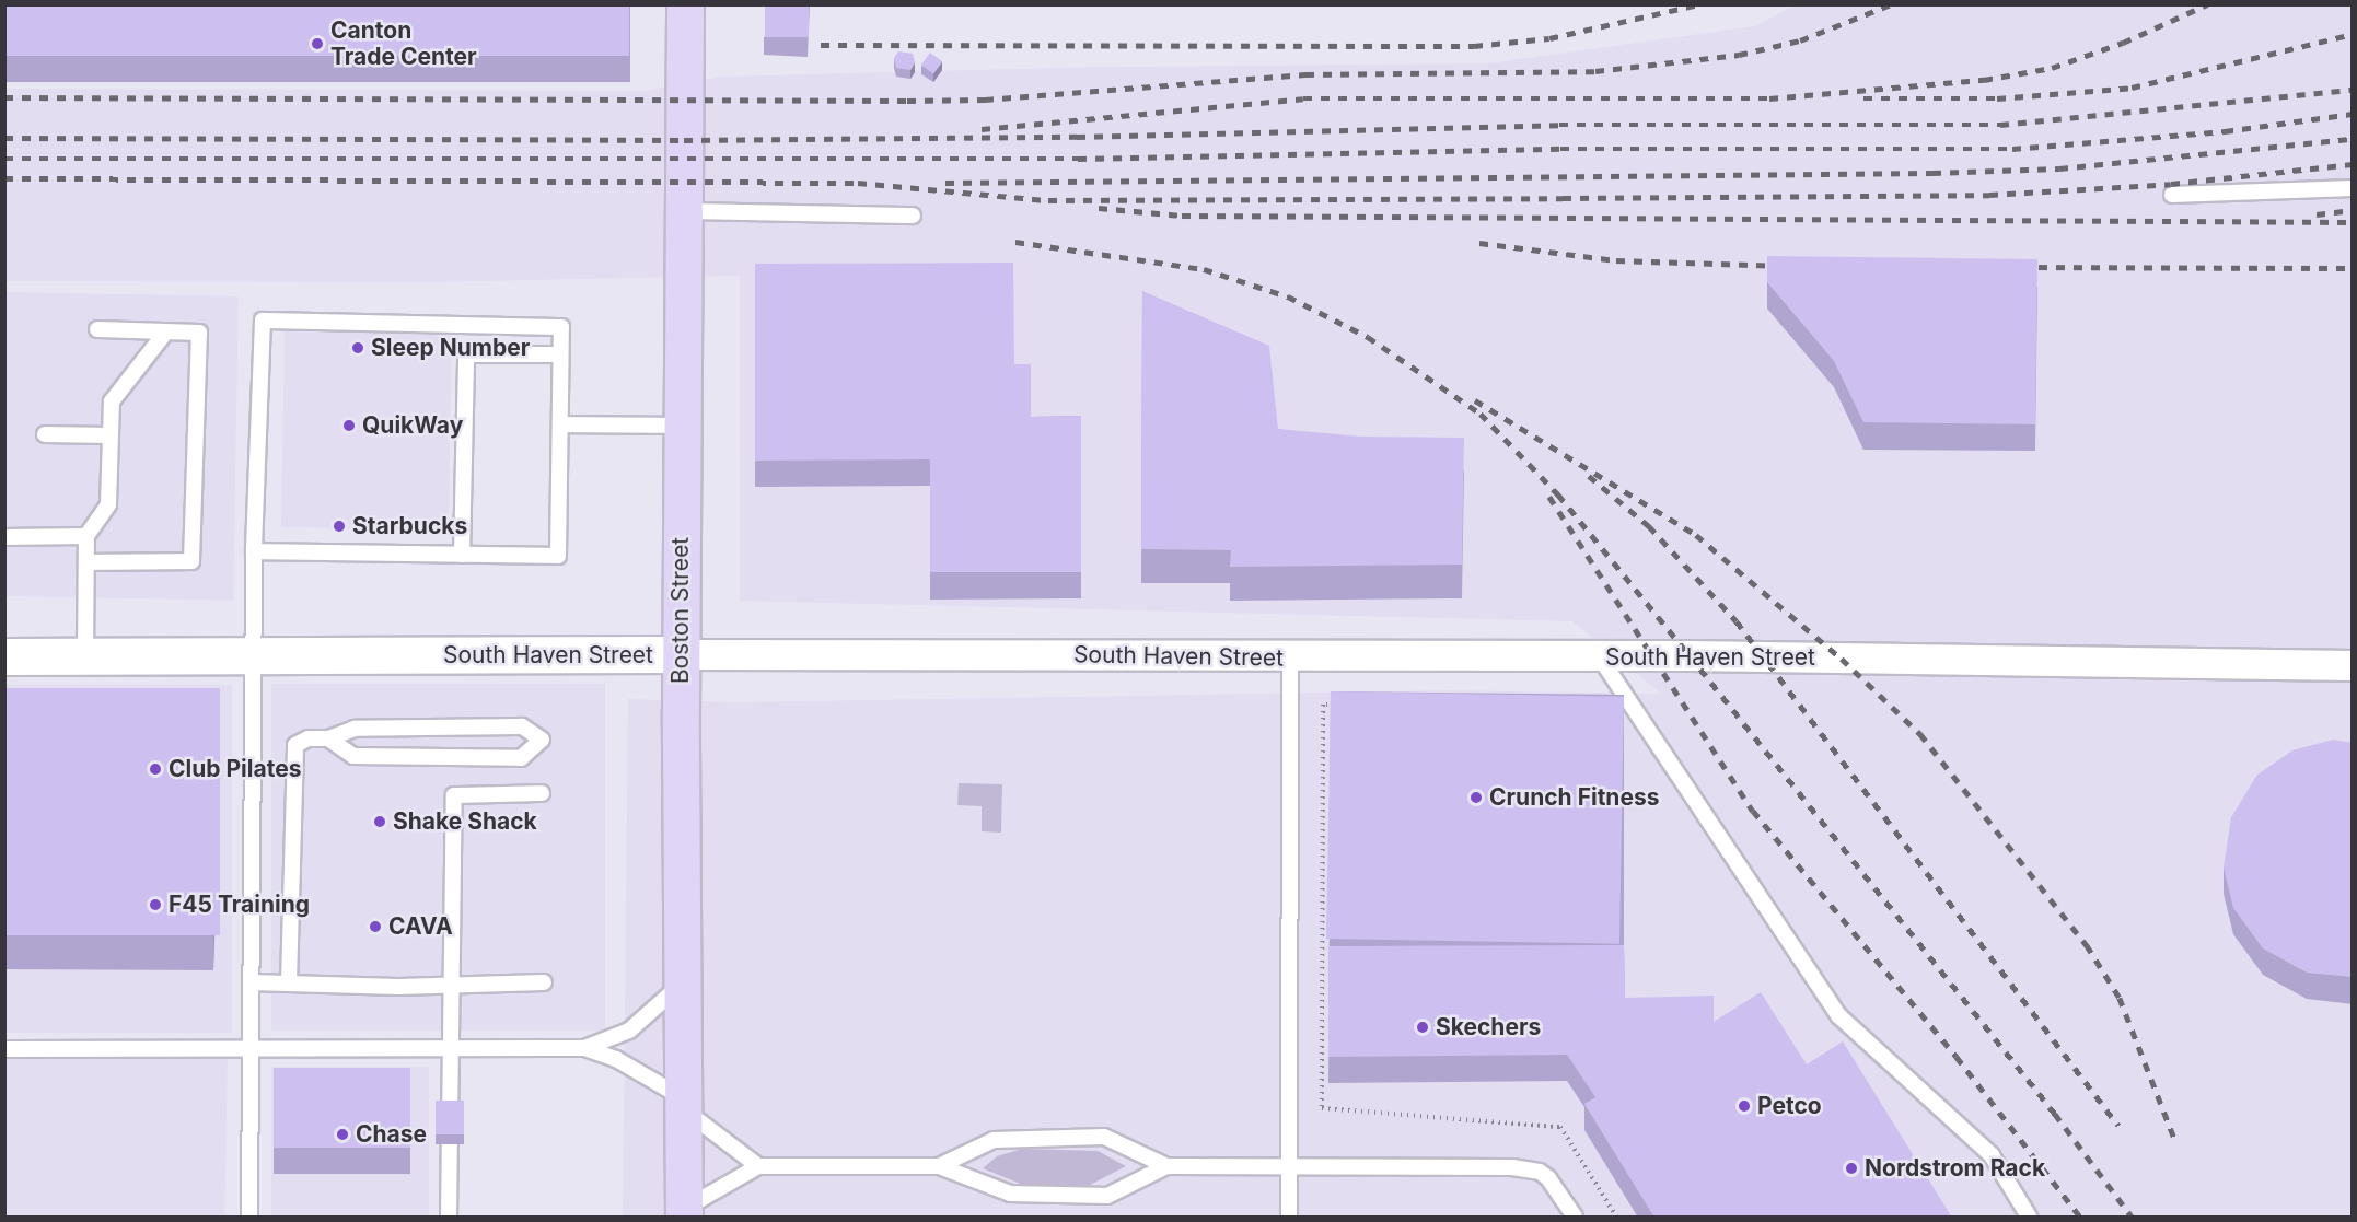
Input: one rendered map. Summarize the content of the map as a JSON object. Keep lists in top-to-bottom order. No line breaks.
{"streets":{"main road":["Boston Street"],"street":["South Haven Street"]},"crossings":[["Boston Street","South Haven Street"]],"places":["Canton Trade Center","Sleep Number","QuikWay","Starbucks","Club Pilates","Crunch Fitness","Shake Shack","F45 Training","CAVA","Skechers","Petco","Chase","Nordstrom Rack"]}
